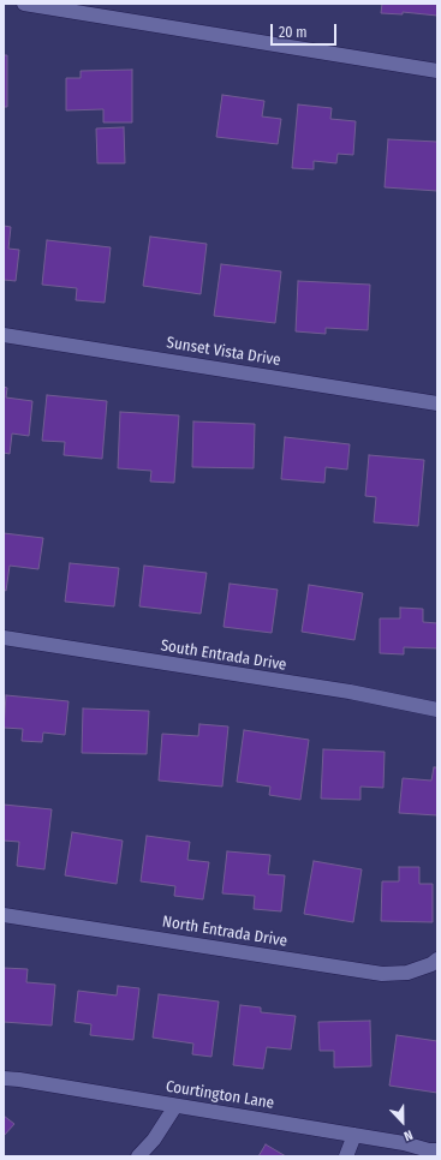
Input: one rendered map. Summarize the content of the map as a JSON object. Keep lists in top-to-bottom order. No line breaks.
{"streets":{"street":["Sunset Vista Drive","South Entrada Drive","North Entrada Drive","Courtington Lane"]},"scale_bar":"20 m","north":"bottom"}
